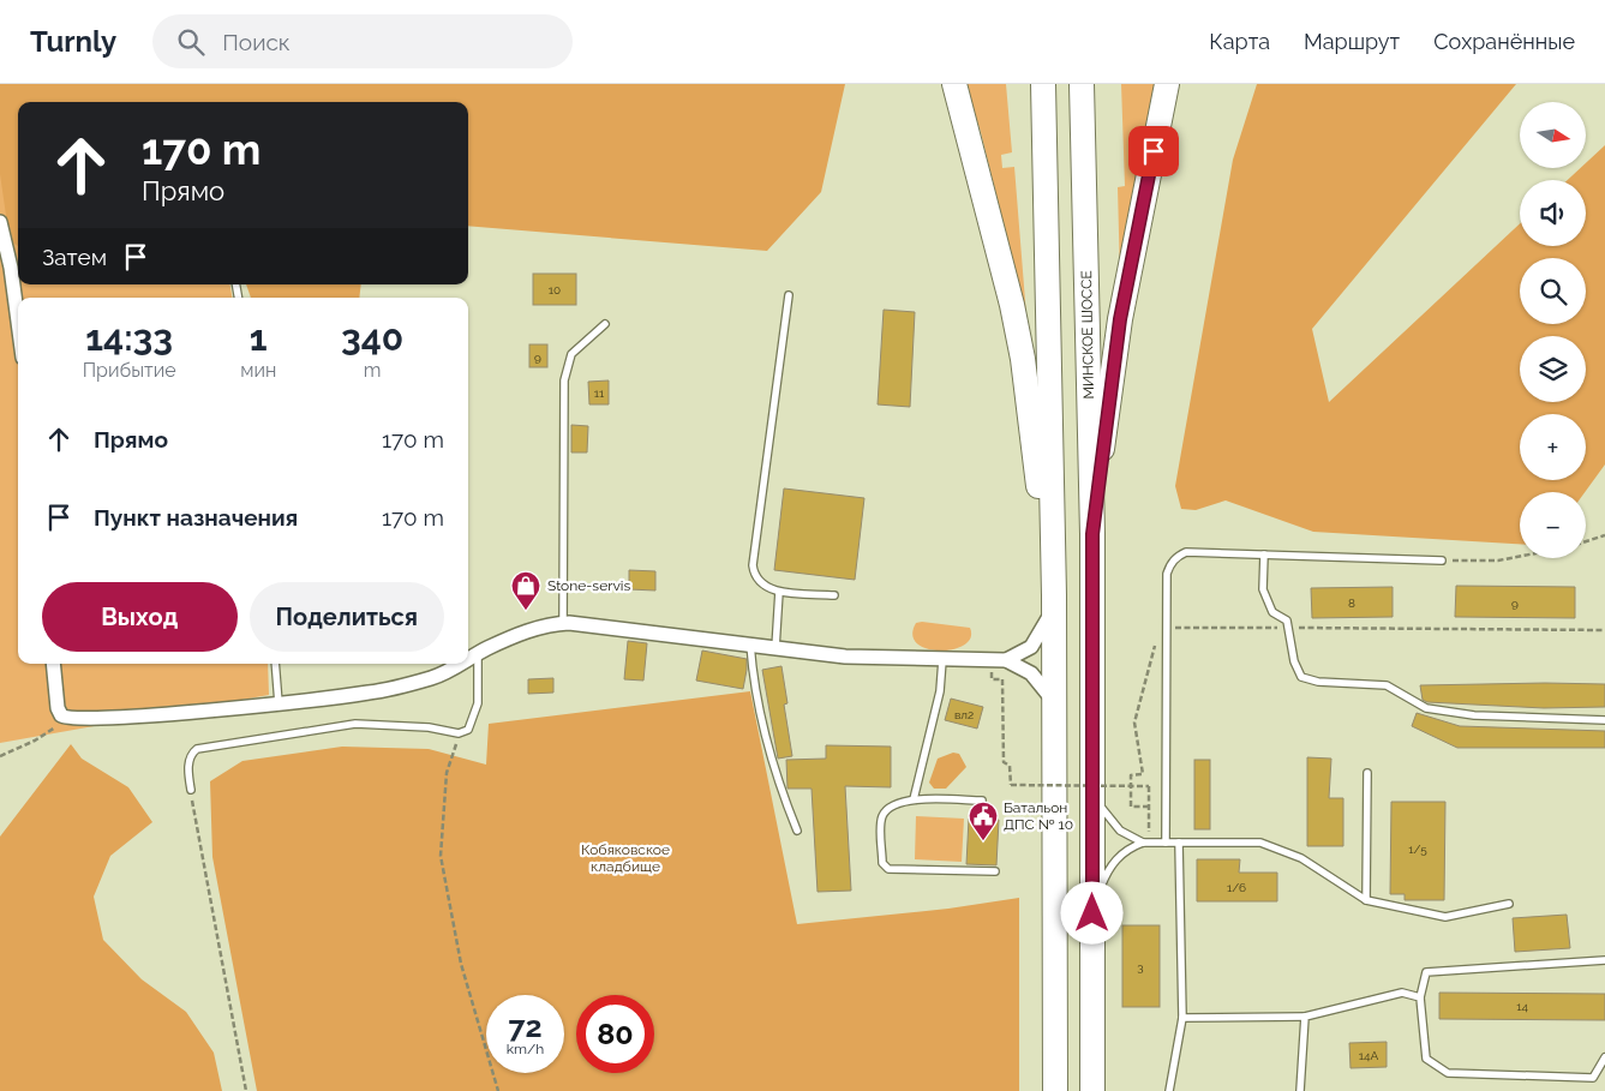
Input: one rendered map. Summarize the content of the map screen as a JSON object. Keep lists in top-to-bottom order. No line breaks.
{"streets":{"highway":["МИНСКОЕ ШОССЕ"]},"parks":["Кобяковское кладбище"],"places":{"shop":["Stone-servis"],"public building":["Батальон ДПС № 10"]},"house_numbers":["10","9","11","8","9","вл2","1/5","1/6","3","14","14А"],"north":"right","page":{"header":"Turnly","search":"Поиск","nav":["Карта","Маршрут","Сохранённые"],"map_buttons":["+","−"],"turn":["170 m","Прямо"],"then":"Затем","eta":["14:33","Прибытие","1","мин","340","m"],"list":[{"name":"Прямо","value":"170 m"},{"name":"Пункт назначения","value":"170 m"}],"buttons":["Выход","Поделиться"],"speed":"72 km/h","limit":"80"}}
